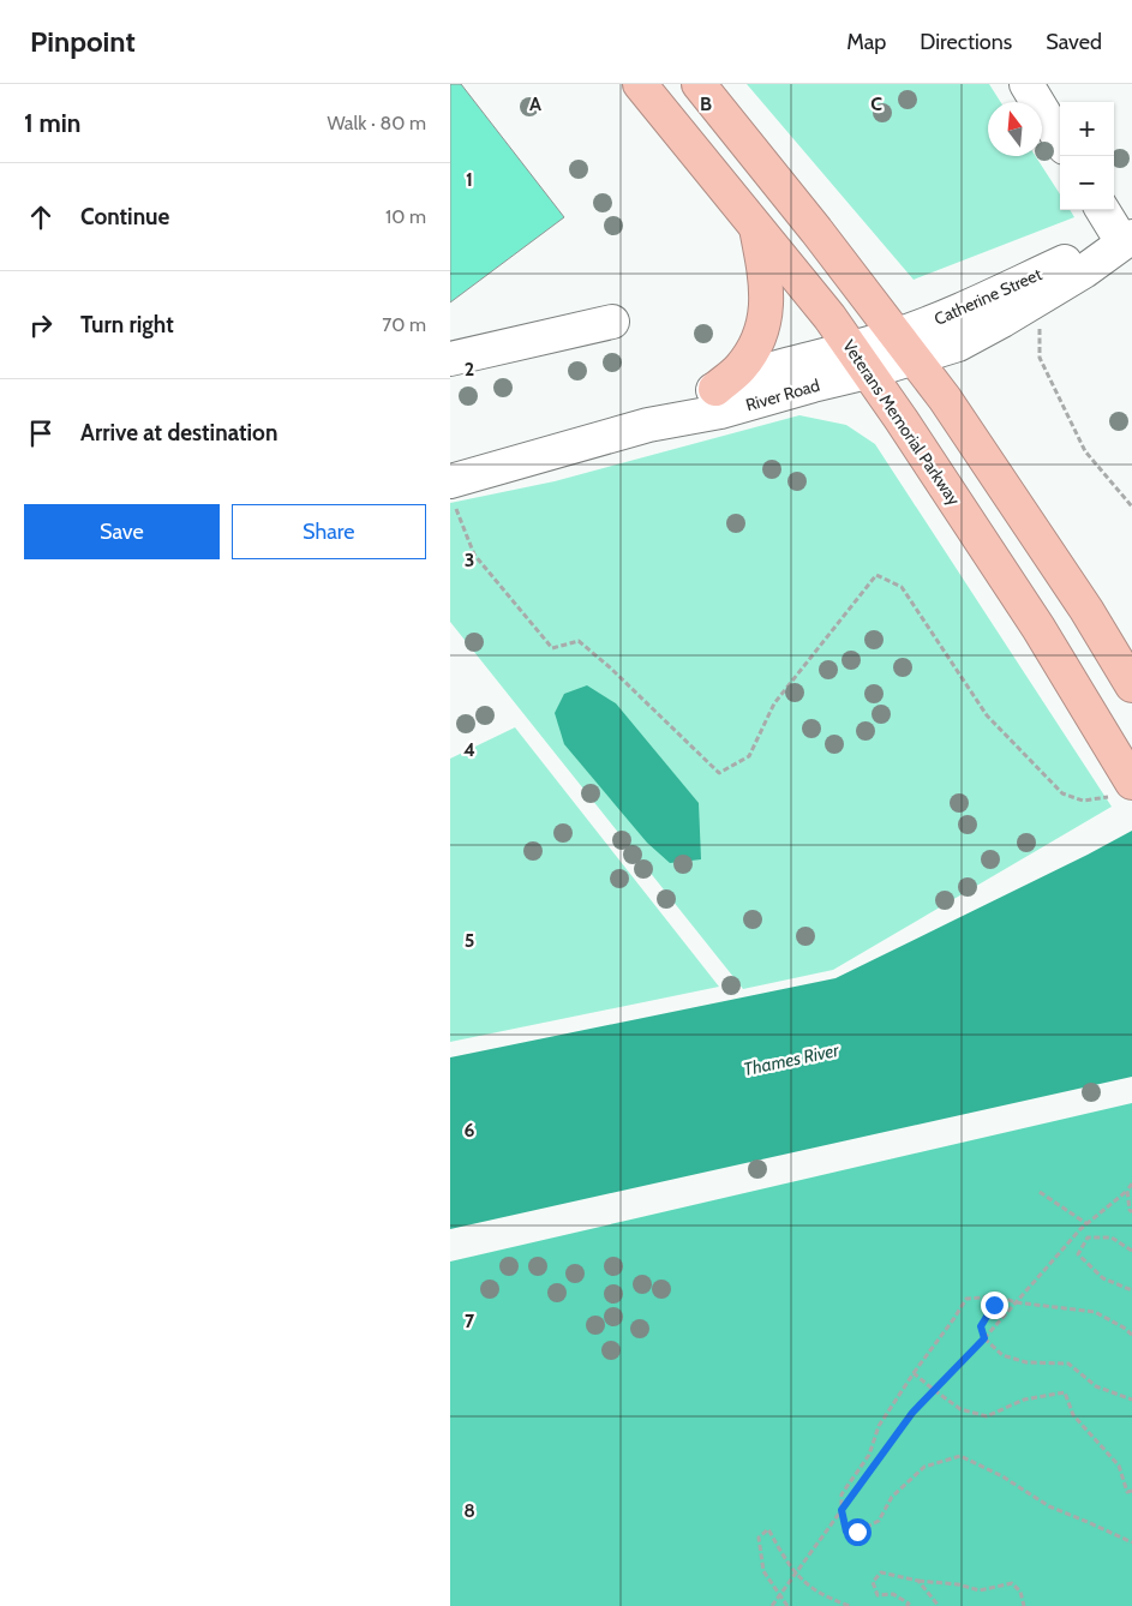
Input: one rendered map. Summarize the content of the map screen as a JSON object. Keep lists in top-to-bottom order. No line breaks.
{"streets":{"highway":["Veterans Memorial Parkway"],"street":["Catherine Street","River Road"]},"crossings":[["Catherine Street","River Road"],["River Road","Veterans Memorial Parkway"]],"water":["Thames River"],"north":"top","page":{"header":"Pinpoint","nav":["Map","Directions","Saved"],"heading":["1 min","Walk · 80 m"],"map_buttons":["+","−"],"list":[["Continue","10 m"],["Turn right","70 m"],"Arrive at destination"],"buttons":["Save","Share"]},"grid":{"columns":["A","B","C"],"rows":["1","2","3","4","5","6","7","8"]}}
